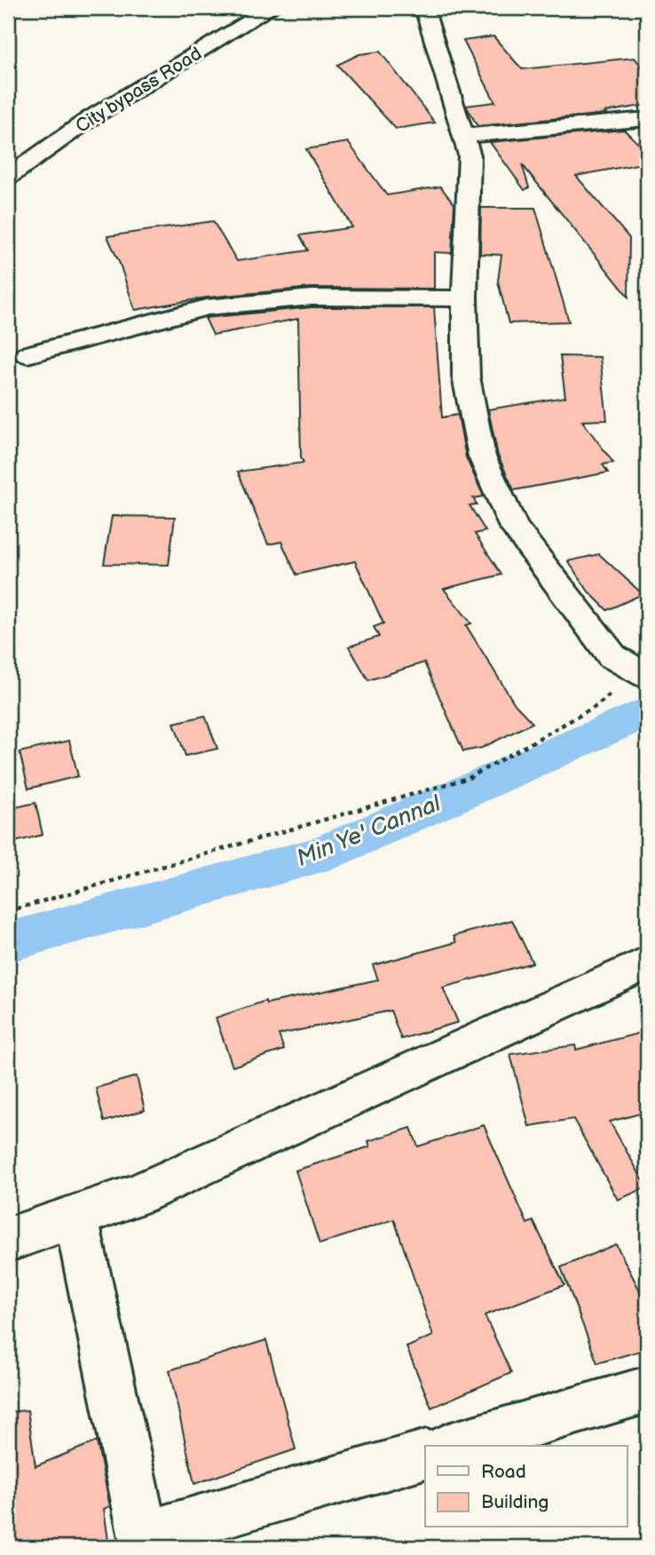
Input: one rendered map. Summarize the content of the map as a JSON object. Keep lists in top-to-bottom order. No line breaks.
{"streets":{"street":["City bypass Road"]},"water":["Min Ye' Cannal"],"legend":["Road","Building"]}
